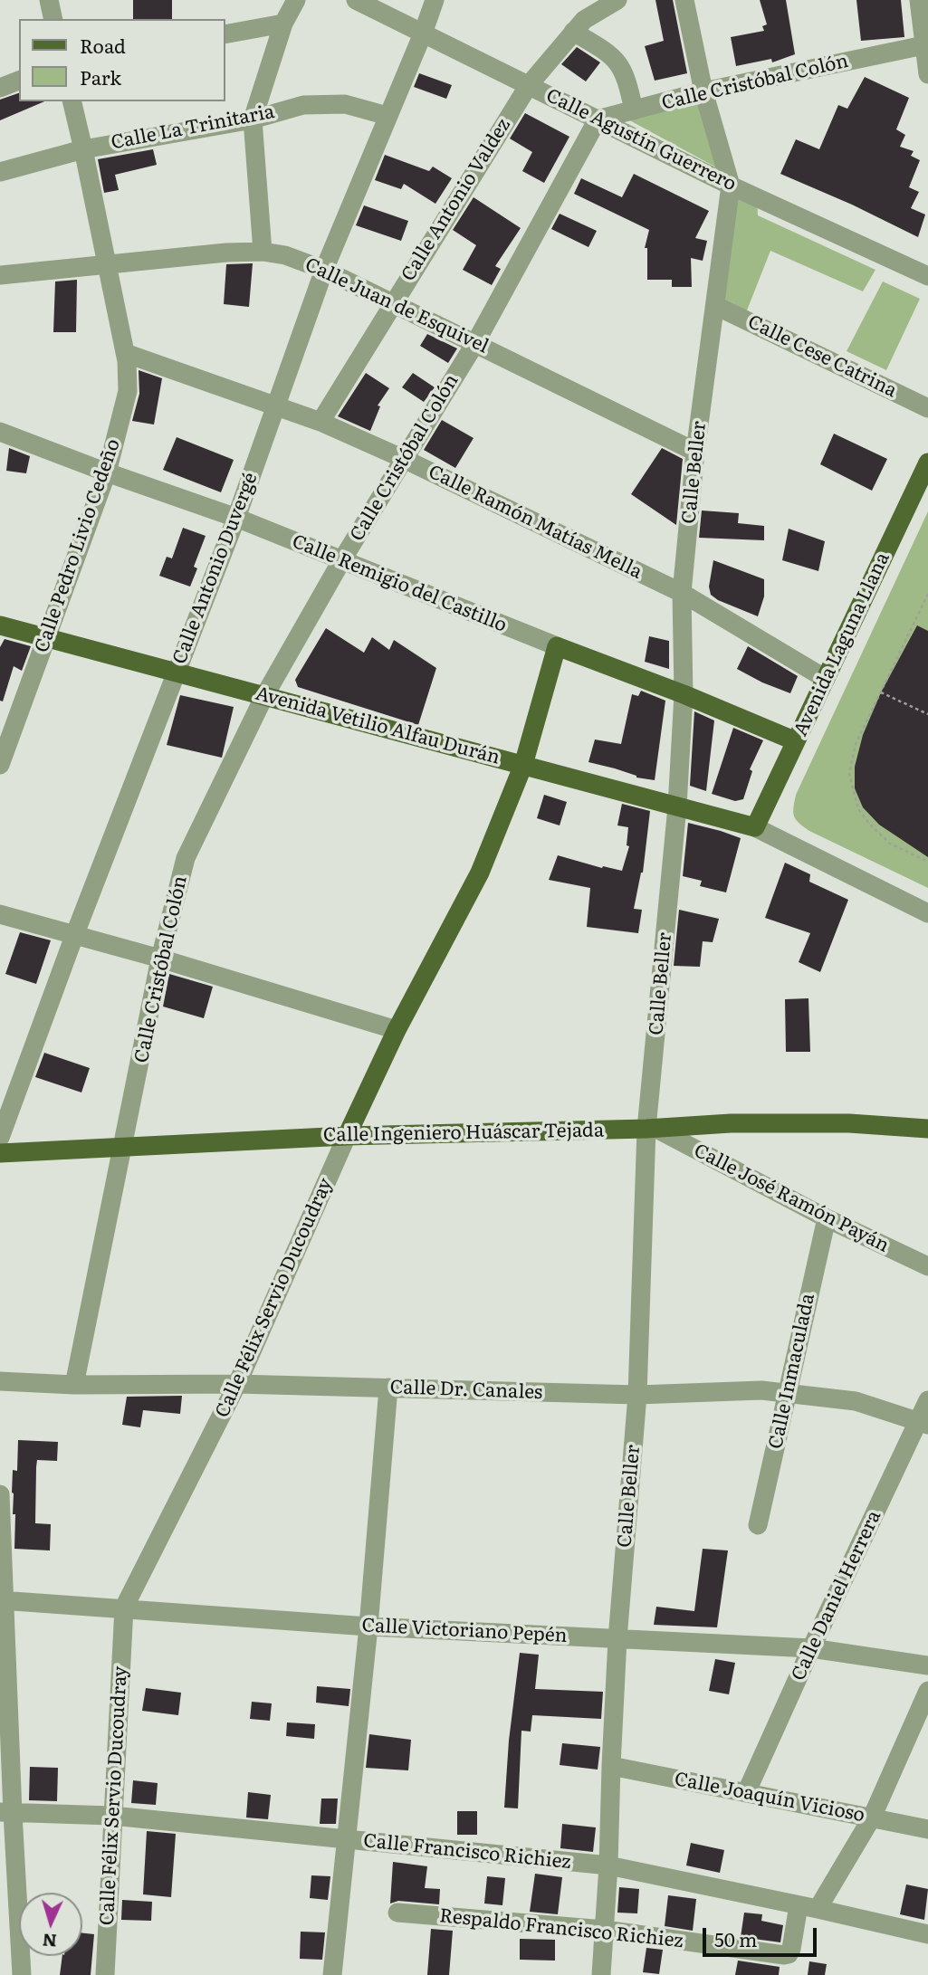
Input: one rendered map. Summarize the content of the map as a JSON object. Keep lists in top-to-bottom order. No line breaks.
{"streets":{"main road":["Calle Remigio del Castillo","Avenida Laguna Llana","Avenida Vetilio Alfau Durán","Calle Ingeniero Huáscar Tejada","Calle Félix Servio Ducoudray"],"street":["Calle Cristóbal Colón","Calle La Trinitaria","Calle Agustín Guerrero","Calle Antonio Valdez","Calle Juan de Esquivel","Calle Cese Catrina","Calle Beller","Calle Ramón Matías Mella","Calle Pedro Livio Cedeño","Calle Antonio Duvergé","Calle José Ramón Payán","Calle Inmaculada","Calle Dr. Canales","Calle Daniel Herrera","Calle Victoriano Pepén","Calle Joaquín Vicioso","Calle Francisco Richiez","Respaldo Francisco Richiez"]},"crossings":[["Calle Cristóbal Colón","Calle Agustín Guerrero"],["Calle Cristóbal Colón","Calle Juan de Esquivel"],["Calle Cristóbal Colón","Calle Beller"],["Calle Cristóbal Colón","Calle Ramón Matías Mella"],["Calle Cristóbal Colón","Calle Remigio del Castillo"],["Calle Cristóbal Colón","Avenida Vetilio Alfau Durán"],["Calle Cristóbal Colón","Calle Ingeniero Huáscar Tejada"],["Calle Cristóbal Colón","Calle Dr. Canales"],["Calle La Trinitaria","Calle Pedro Livio Cedeño"],["Calle La Trinitaria","Calle Antonio Duvergé"],["Calle Agustín Guerrero","Calle Antonio Valdez"],["Calle Agustín Guerrero","Calle Beller"],["Calle Agustín Guerrero","Calle Antonio Duvergé"],["Calle Antonio Valdez","Calle Juan de Esquivel"],["Calle Antonio Valdez","Calle Ramón Matías Mella"],["Calle Juan de Esquivel","Calle Beller"],["Calle Juan de Esquivel","Calle Pedro Livio Cedeño"],["Calle Juan de Esquivel","Calle Antonio Duvergé"],["Calle Cese Catrina","Calle Beller"],["Calle Beller","Calle Ramón Matías Mella"],["Calle Beller","Calle Remigio del Castillo"],["Calle Beller","Avenida Vetilio Alfau Durán"],["Calle Beller","Calle Ingeniero Huáscar Tejada"],["Calle Beller","Calle José Ramón Payán"],["Calle Beller","Calle Dr. Canales"],["Calle Beller","Calle Victoriano Pepén"],["Calle Beller","Calle Joaquín Vicioso"],["Calle Beller","Calle Francisco Richiez"],["Calle Beller","Respaldo Francisco Richiez"],["Calle Ramón Matías Mella","Calle Pedro Livio Cedeño"],["Calle Ramón Matías Mella","Calle Antonio Duvergé"],["Calle Ramón Matías Mella","Avenida Laguna Llana"],["Calle Pedro Livio Cedeño","Calle Remigio del Castillo"],["Calle Pedro Livio Cedeño","Avenida Vetilio Alfau Durán"],["Calle Antonio Duvergé","Calle Remigio del Castillo"],["Calle Antonio Duvergé","Avenida Vetilio Alfau Durán"],["Calle Remigio del Castillo","Avenida Laguna Llana"],["Calle Remigio del Castillo","Calle Félix Servio Ducoudray"],["Avenida Laguna Llana","Avenida Vetilio Alfau Durán"],["Avenida Vetilio Alfau Durán","Calle Félix Servio Ducoudray"],["Calle Ingeniero Huáscar Tejada","Calle José Ramón Payán"],["Calle Ingeniero Huáscar Tejada","Calle Félix Servio Ducoudray"],["Calle José Ramón Payán","Calle Inmaculada"],["Calle Félix Servio Ducoudray","Calle Dr. Canales"],["Calle Félix Servio Ducoudray","Calle Victoriano Pepén"],["Calle Félix Servio Ducoudray","Calle Francisco Richiez"],["Calle Inmaculada","Calle Dr. Canales"],["Calle Dr. Canales","Calle Daniel Herrera"],["Calle Daniel Herrera","Calle Victoriano Pepén"],["Calle Daniel Herrera","Calle Joaquín Vicioso"],["Calle Francisco Richiez","Respaldo Francisco Richiez"]],"legend":["Road","Park"],"scale_bar":"50 m","north":"bottom"}
